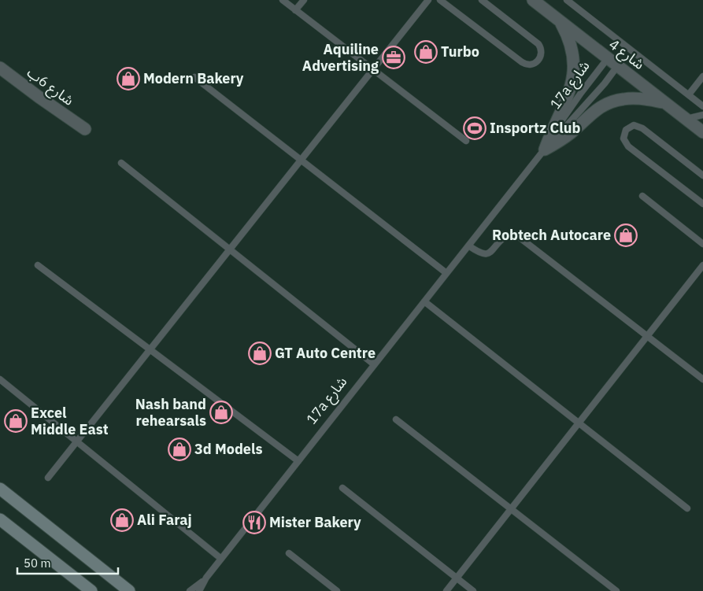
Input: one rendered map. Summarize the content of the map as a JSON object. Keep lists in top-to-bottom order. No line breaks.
{"streets":{"street":["شارع 4","17a شارع","شارع 6ب"]},"crossings":[["شارع 4","17a شارع"]],"places":{"shop":["Turbo","Modern Bakery","Robtech Autocare","GT Auto Centre","Nash band rehearsals","Excel Middle East","3d Models","Ali Faraj"],"office":["Aquiline Advertising"],"sports":["Insportz Club"],"restaurant":["Mister Bakery"]},"scale_bar":"50 m"}
